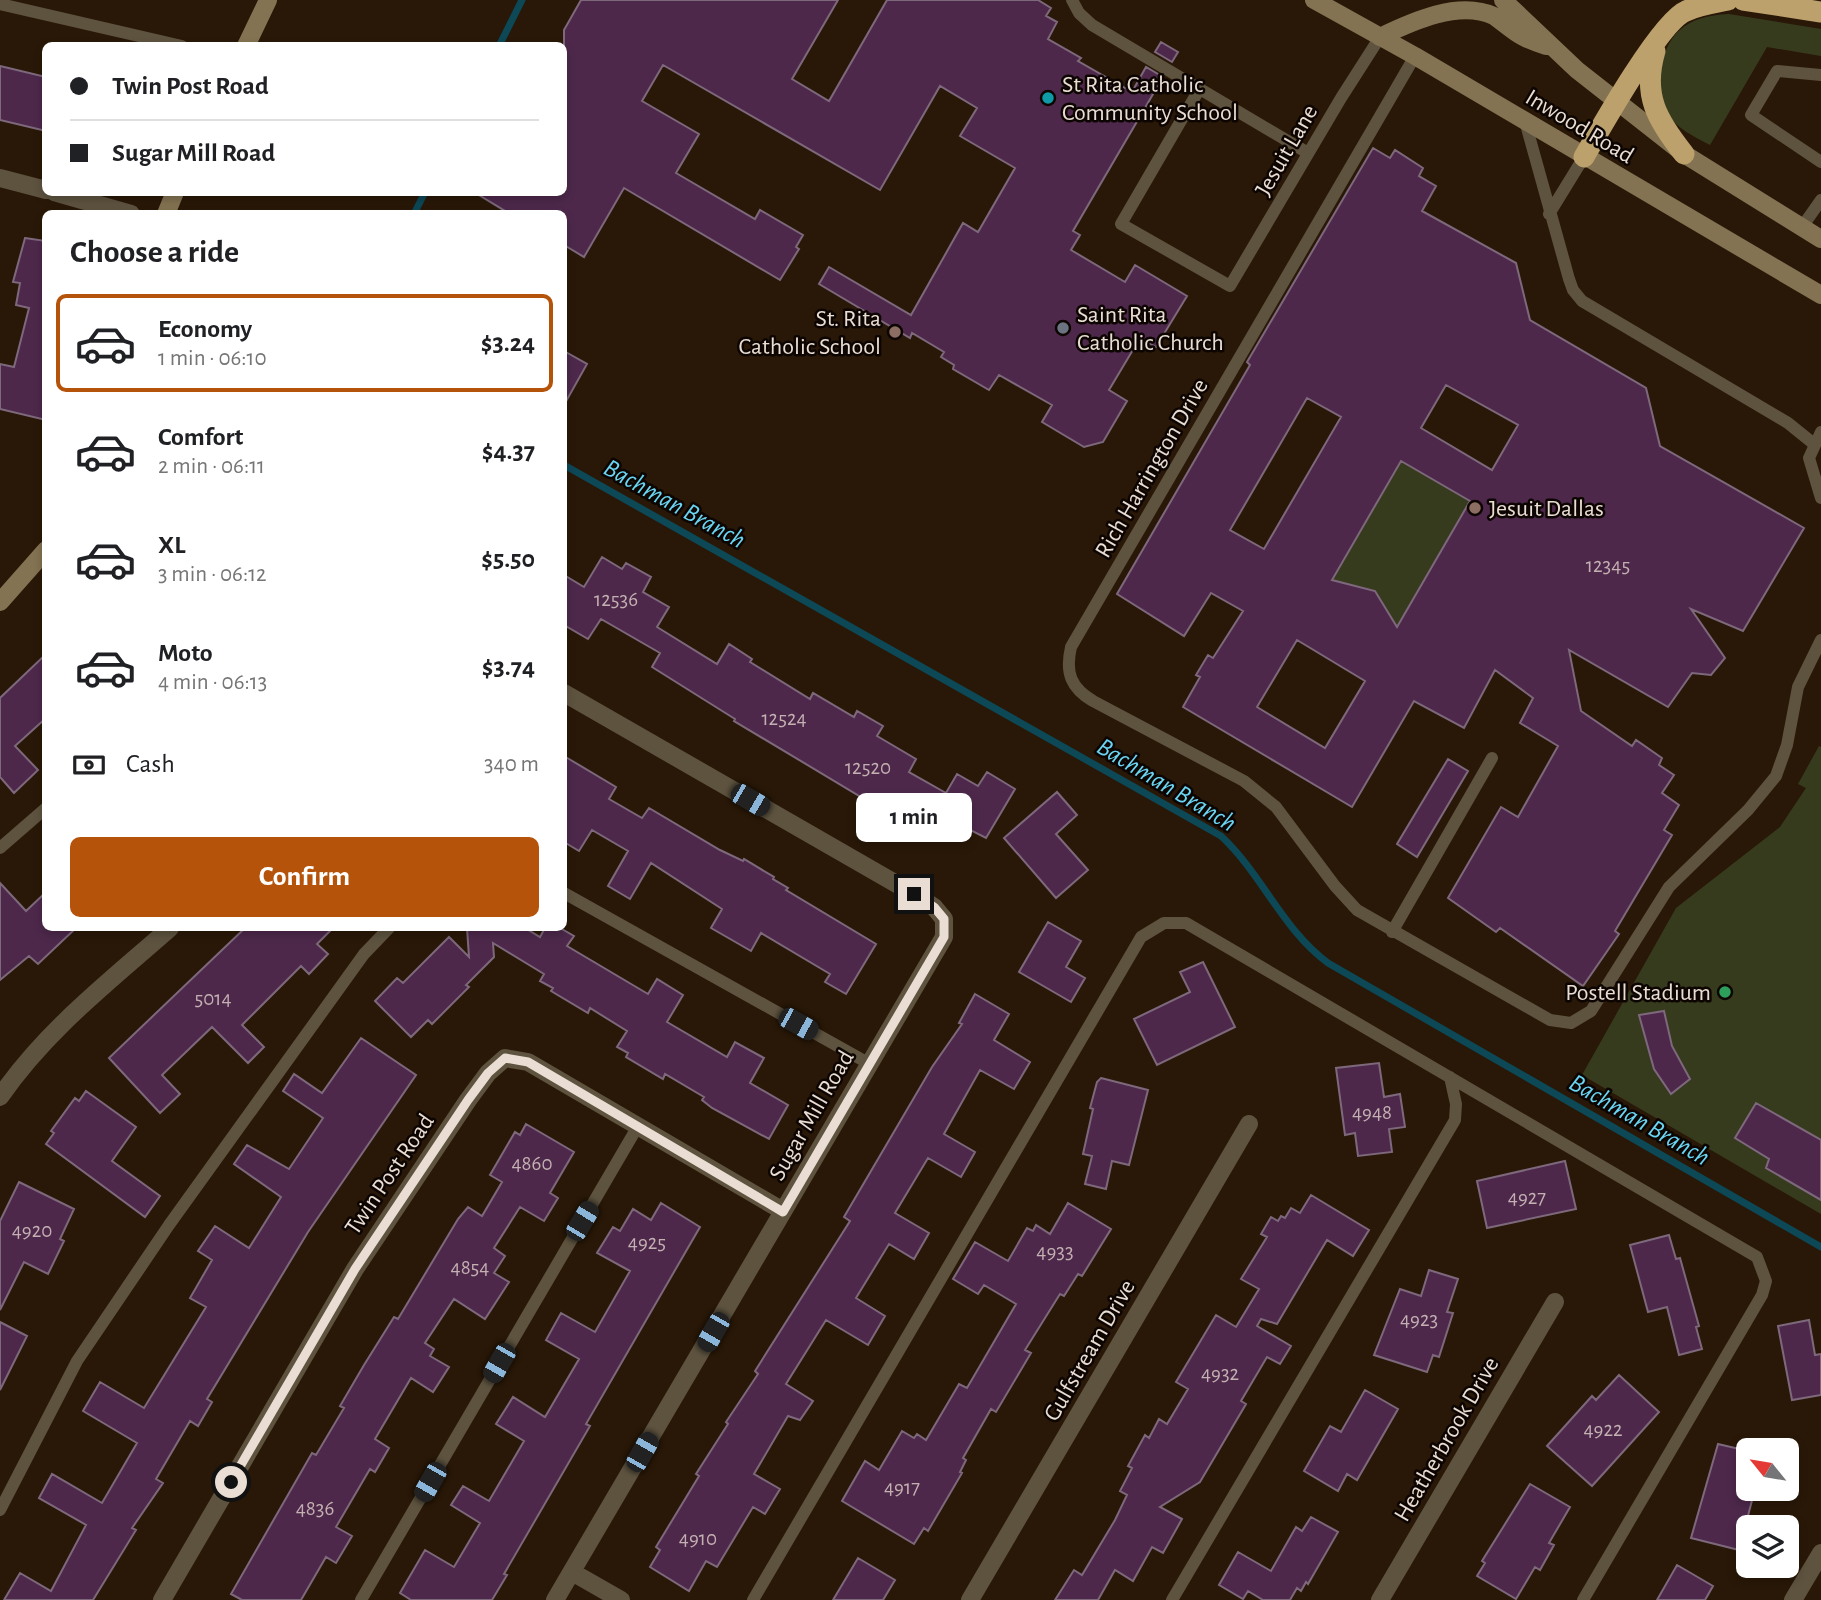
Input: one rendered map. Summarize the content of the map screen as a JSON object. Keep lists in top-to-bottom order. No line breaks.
{"streets":{"main road":["Inwood Road"],"street":["Sugar Mill Road","Twin Post Road","Gulfstream Drive","Heatherbrook Drive"],"lane":["Jesuit Lane","Rich Harrington Drive"]},"crossings":[["Inwood Road","Jesuit Lane"],["Inwood Road","Rich Harrington Drive"],["Sugar Mill Road","Twin Post Road"]],"water":["Bachman Branch"],"places":["St Rita Catholic Community School","Saint Rita Catholic Church","St. Rita Catholic School","Jesuit Dallas","Postell Stadium"],"house_numbers":["12345","12536","12524","12520","5014","4948","4860","4927","4920","4925","4933","4854","4923","4932","4922","4917","4836","4910"],"north":"top left","page":{"banner":["Twin Post Road","Sugar Mill Road"],"heading":"Choose a ride","list":[{"name":"Economy","note":"1 min · 06:10","value":"$3.24"},{"name":"Comfort","note":"2 min · 06:11","value":"$4.37"},{"name":"XL","note":"3 min · 06:12","value":"$5.50"},{"name":"Moto","note":"4 min · 06:13","value":"$3.74"}],"pay":["Cash","340 m"],"bubble":"1 min","buttons":"Confirm"}}
